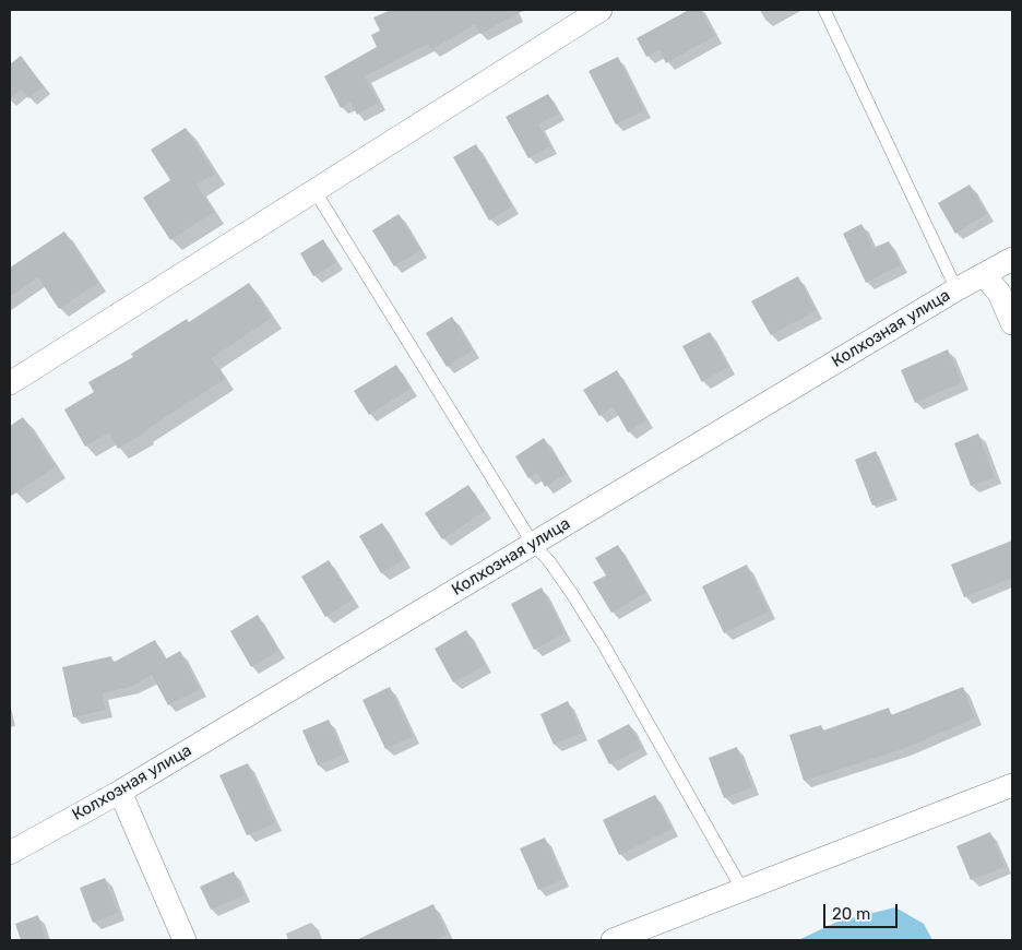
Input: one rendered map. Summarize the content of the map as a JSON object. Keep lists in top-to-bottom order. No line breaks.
{"streets":{"street":["Колхозная улица"]},"scale_bar":"20 m"}
